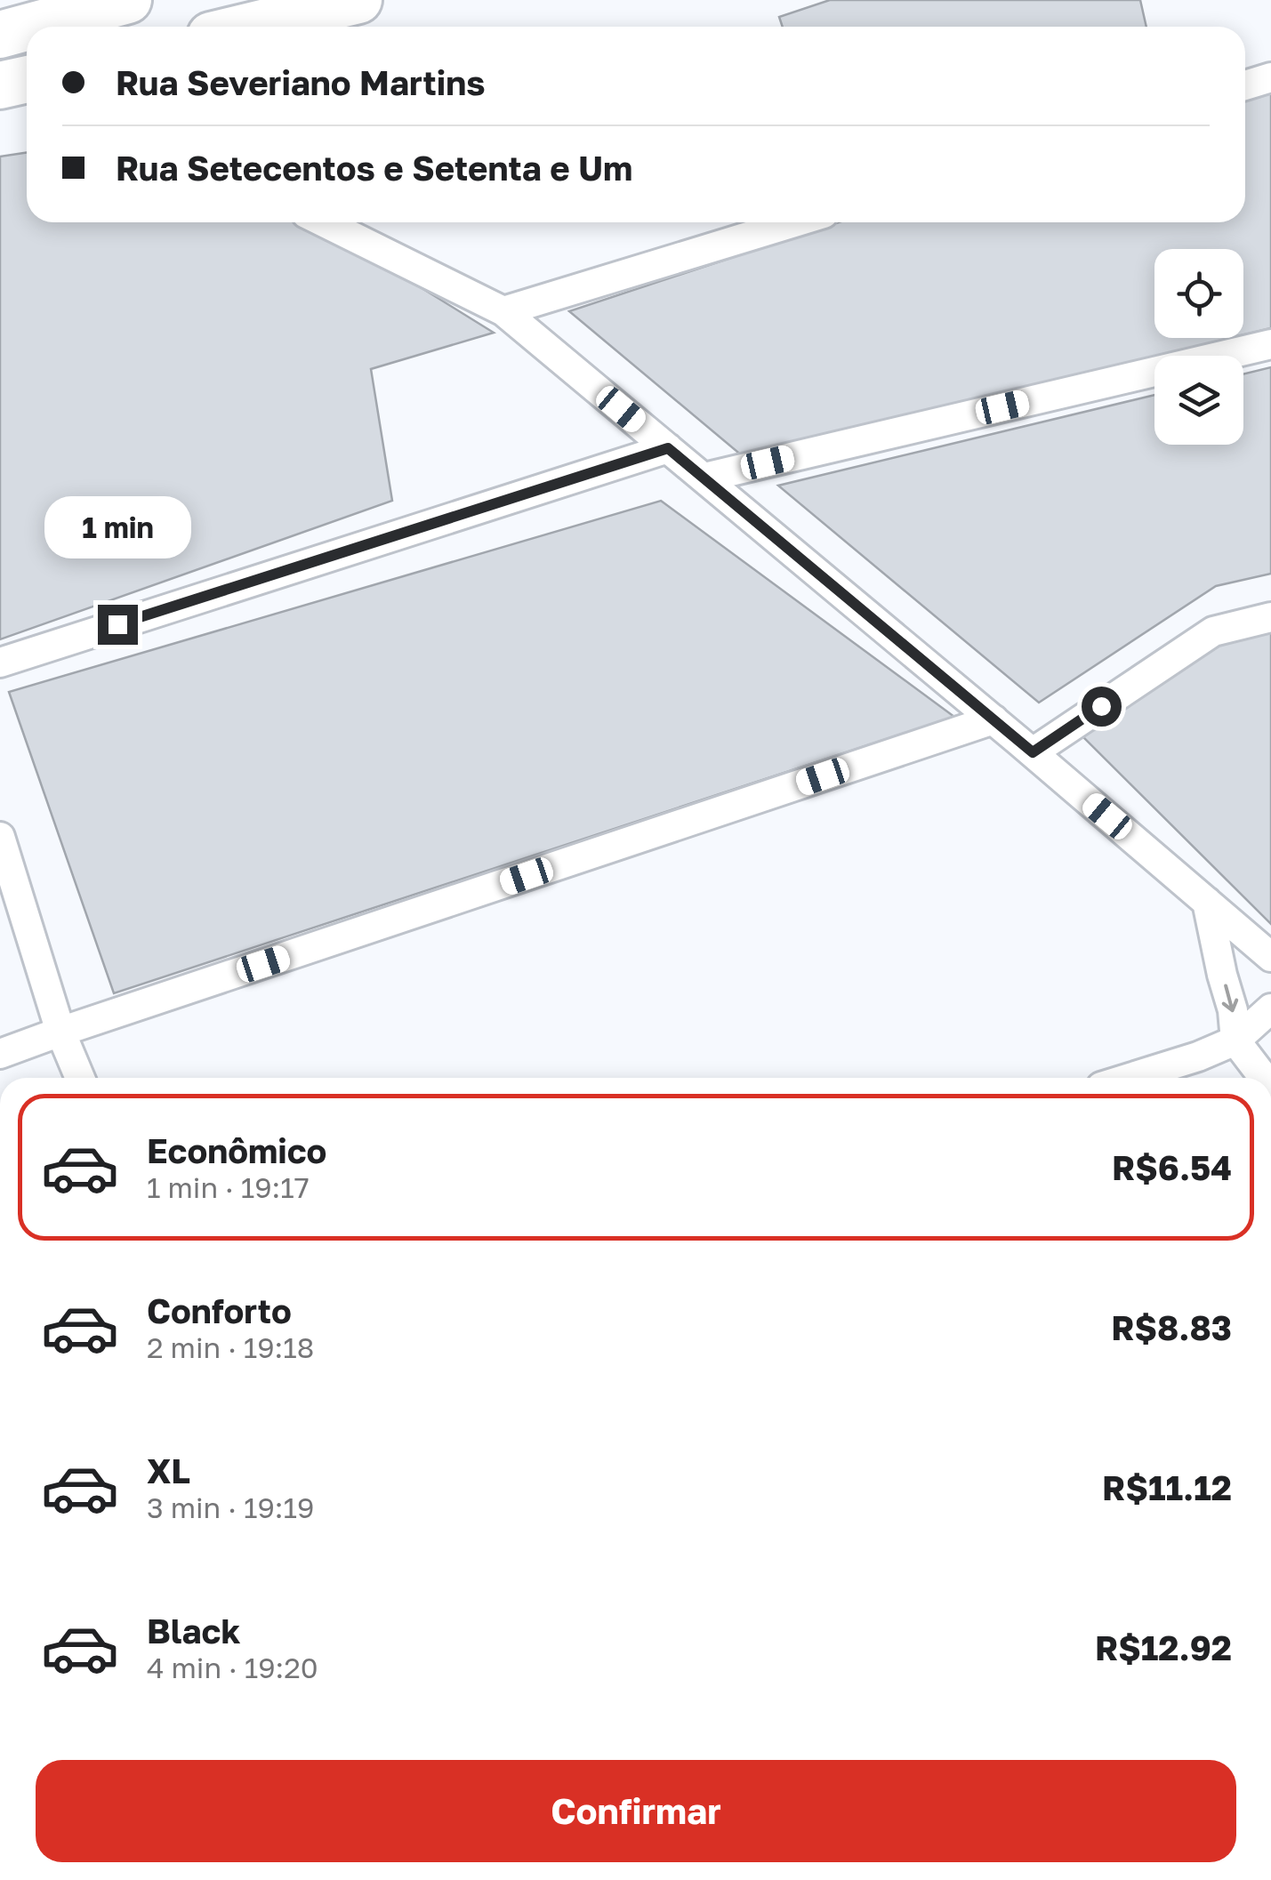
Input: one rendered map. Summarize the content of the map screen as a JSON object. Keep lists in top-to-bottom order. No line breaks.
{"page":{"banner":["Rua Severiano Martins","Rua Setecentos e Setenta e Um"],"bubble":"1 min","list":[{"name":"Econômico","note":"1 min · 19:17","value":"R$6.54"},{"name":"Conforto","note":"2 min · 19:18","value":"R$8.83"},{"name":"XL","note":"3 min · 19:19","value":"R$11.12"},{"name":"Black","note":"4 min · 19:20","value":"R$12.92"}],"buttons":"Confirmar"}}
